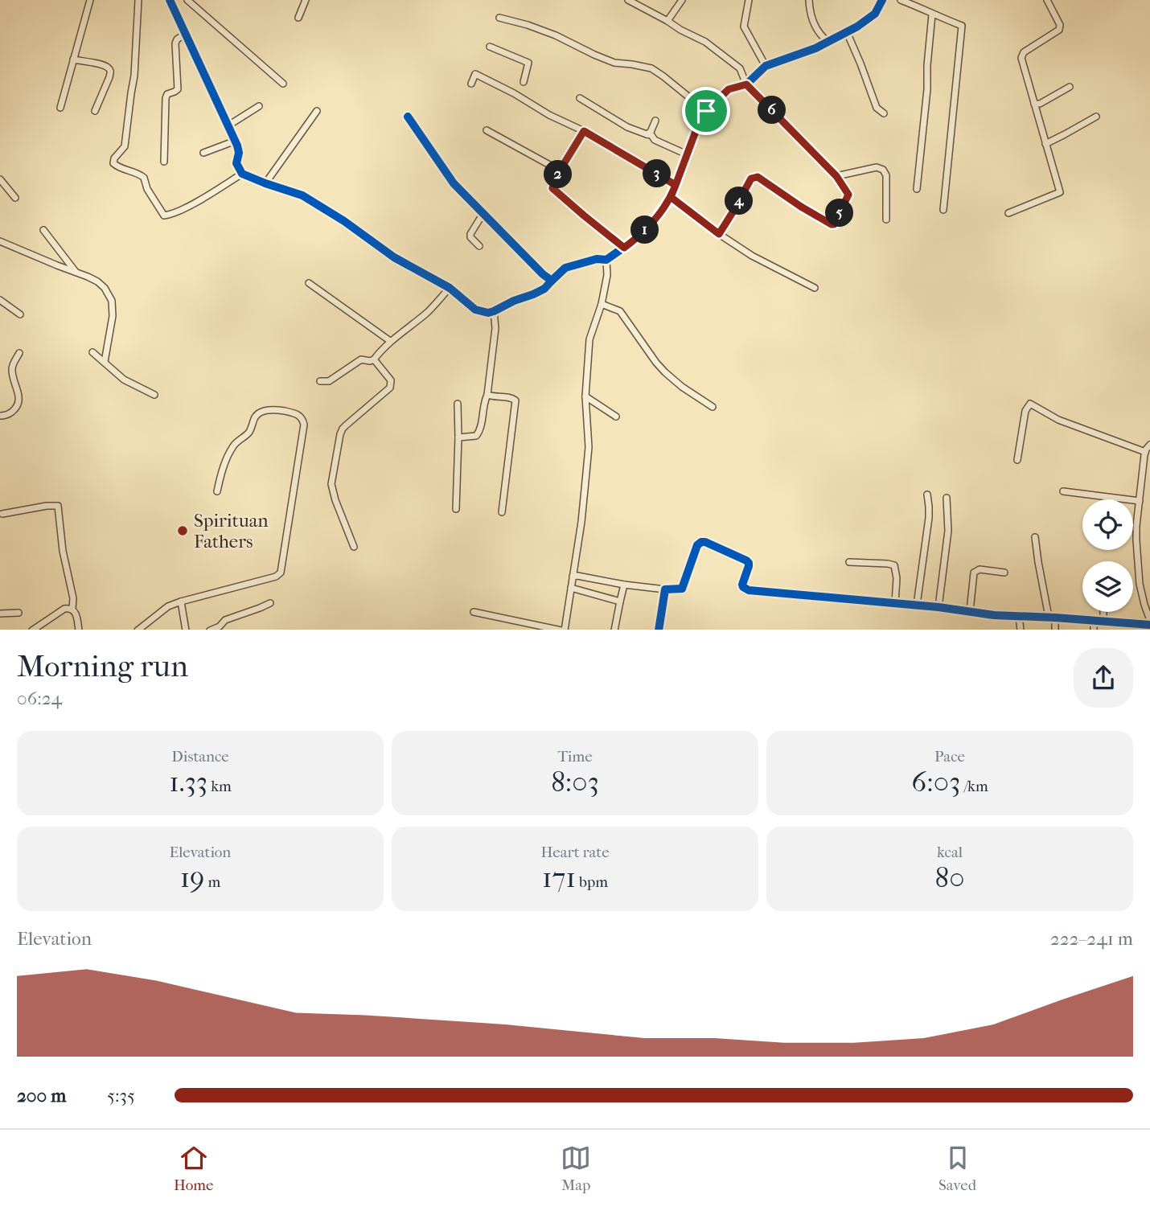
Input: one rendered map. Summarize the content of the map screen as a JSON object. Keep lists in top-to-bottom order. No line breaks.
{"places":["Spirituan Fathers"],"page":{"pins":["6","3","2","4","5","1"],"heading":["Morning run","06:24"],"stats":[["Distance","1.33 km"],["Time","8:03"],["Pace","6:03 /km"],["Elevation","19 m"],["Heart rate","171 bpm"],["kcal","80"]],"chart":["Elevation","222–241 m"],"list":[{"name":"200 m","note":"5:35"}],"tabs":["Home","Map","Saved"]}}
